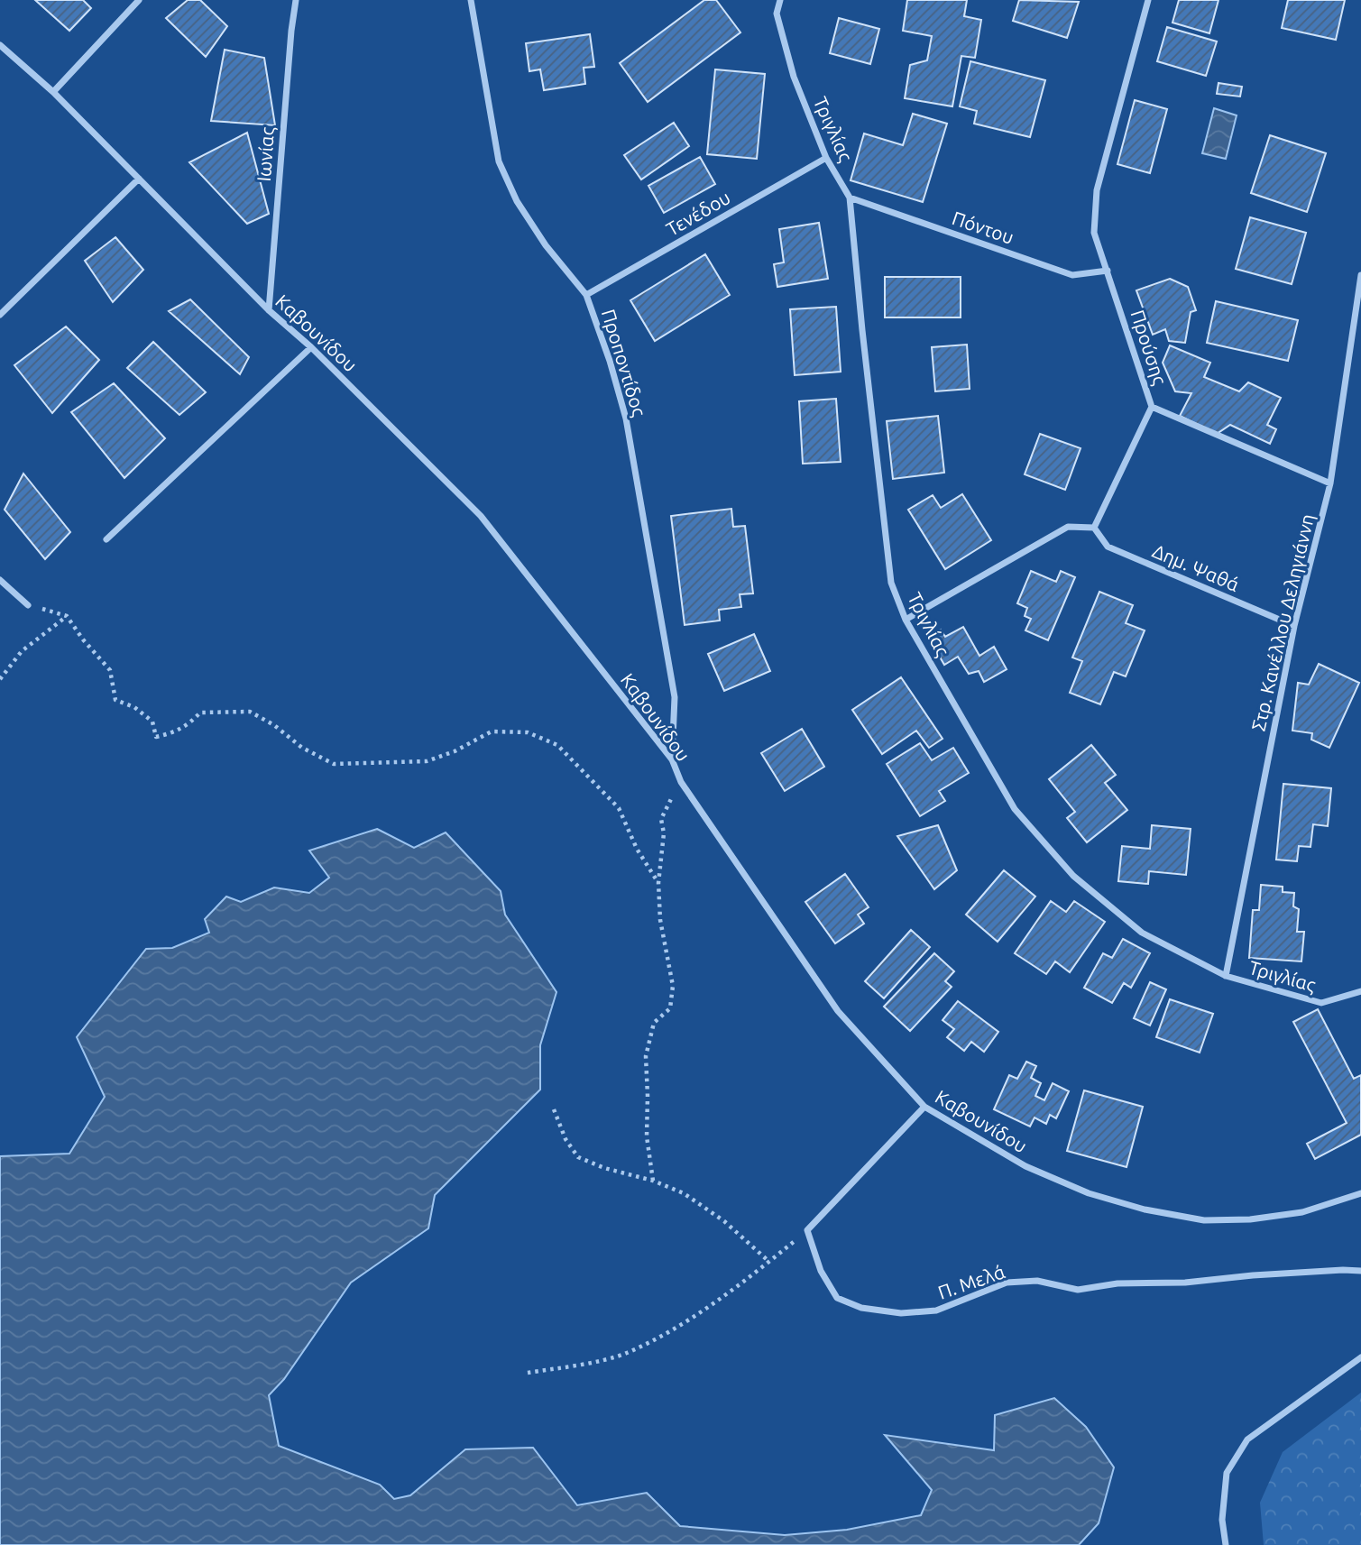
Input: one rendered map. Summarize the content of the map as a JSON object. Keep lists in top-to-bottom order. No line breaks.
{"streets":{"street":["Τριγλίας","Ιωνίας","Τενέδου","Πόντου","Καβουνίδου","Προύσης","Προποντίδος","Δημ. Ψαθά","Στρ. Κανέλλου Δεληγιάννη","Π. Μελά"]},"crossings":[["Τριγλίας","Τενέδου"],["Τριγλίας","Πόντου"],["Τριγλίας","Στρ. Κανέλλου Δεληγιάννη"],["Ιωνίας","Καβουνίδου"],["Τενέδου","Προποντίδος"],["Πόντου","Προύσης"],["Καβουνίδου","Προποντίδος"],["Προύσης","Δημ. Ψαθά"],["Δημ. Ψαθά","Στρ. Κανέλλου Δεληγιάννη"]]}
